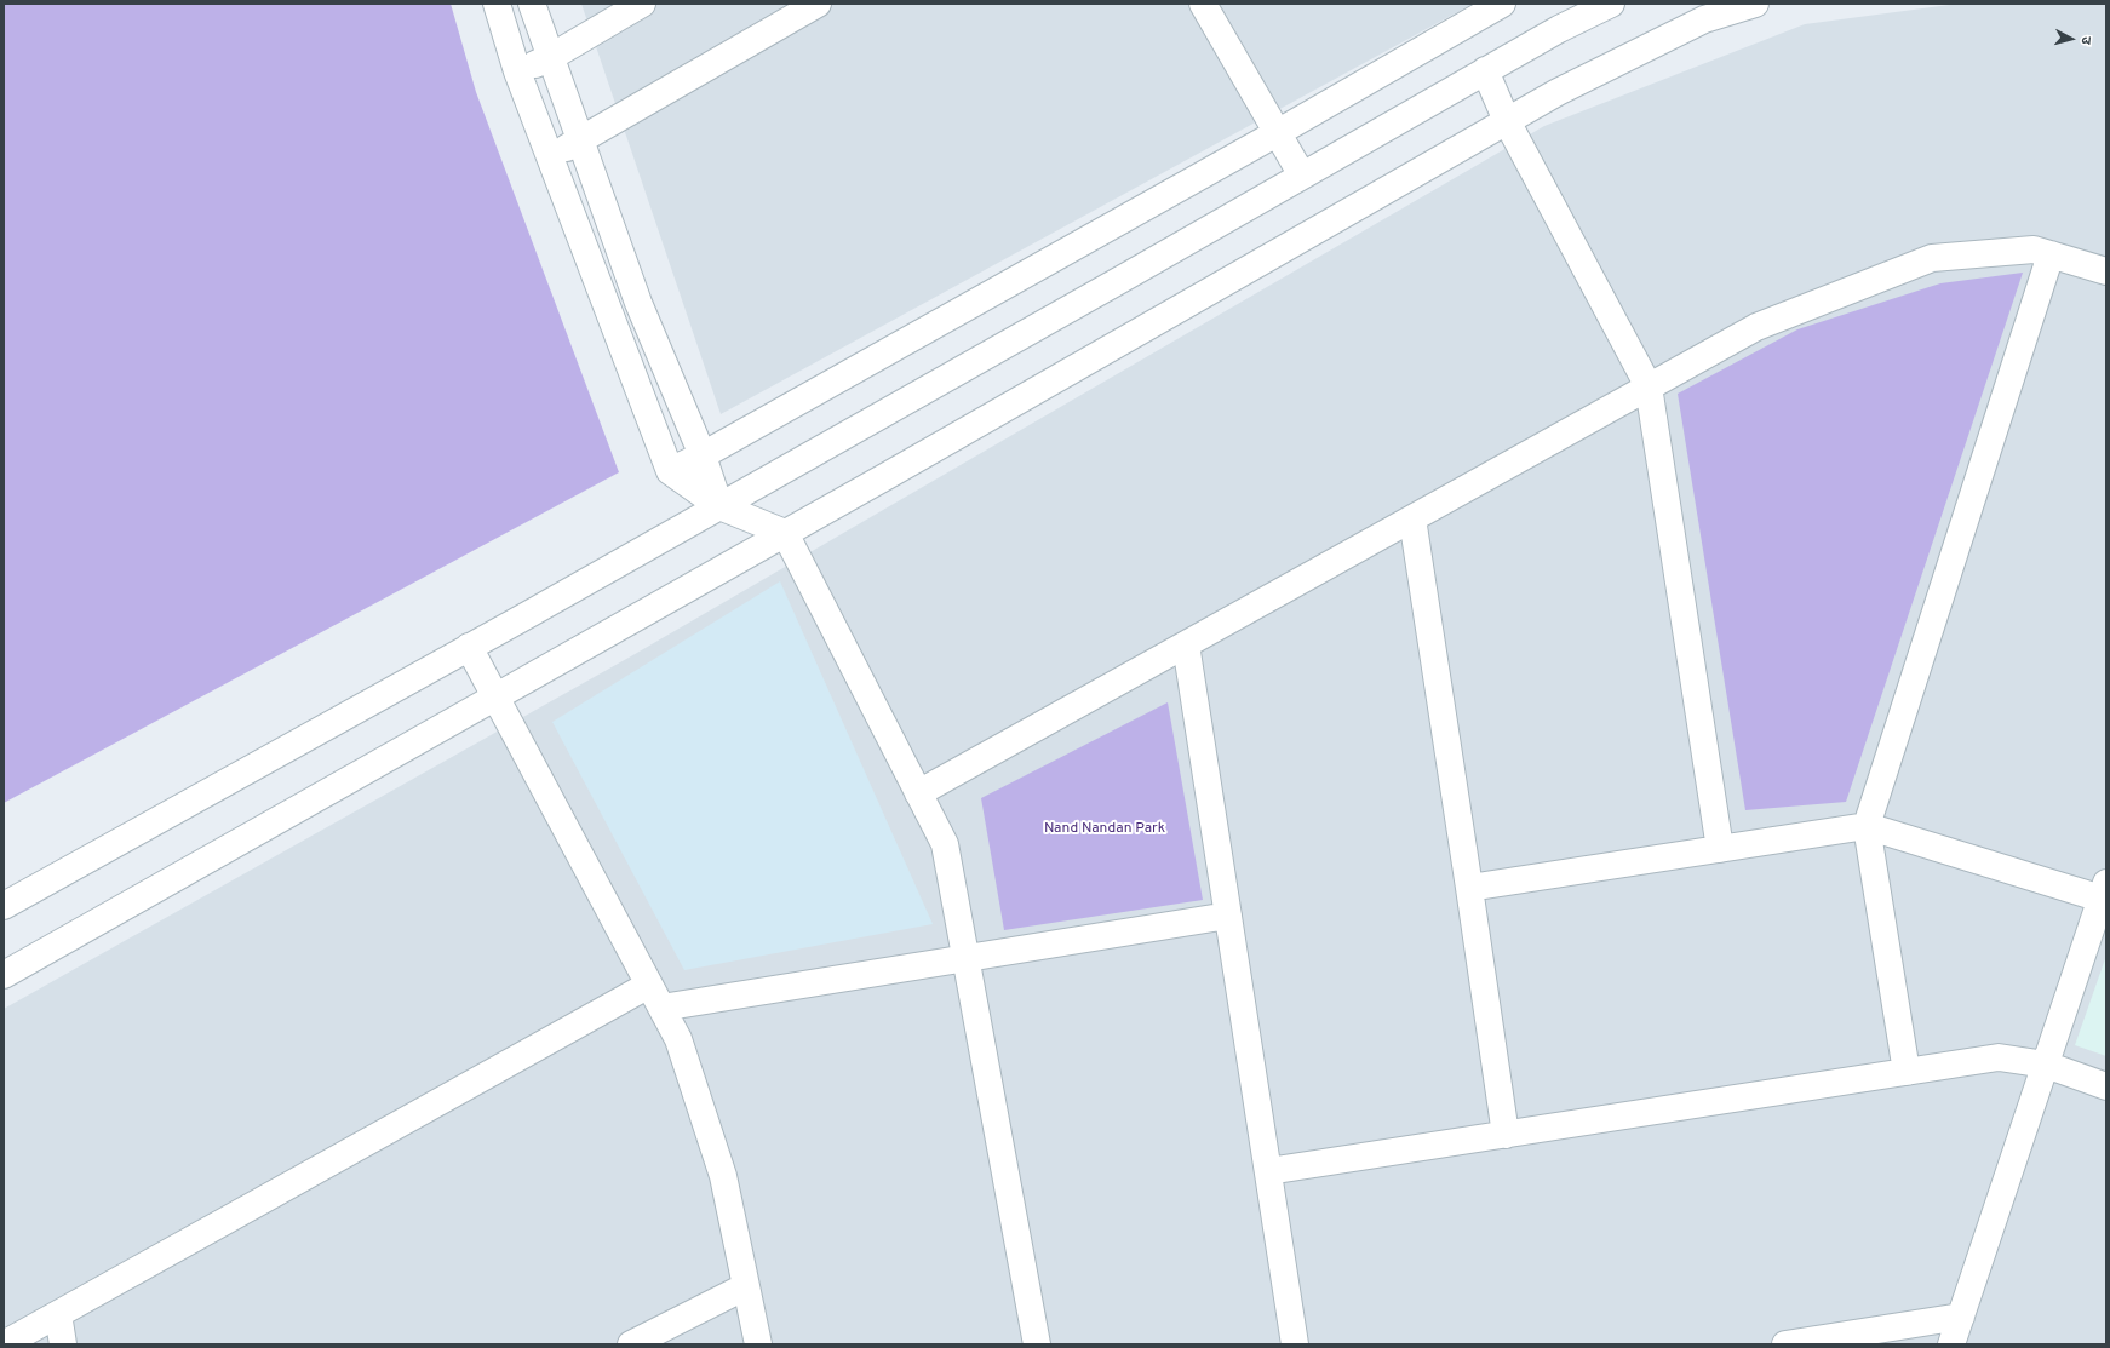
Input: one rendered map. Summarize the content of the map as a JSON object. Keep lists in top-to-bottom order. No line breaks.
{"parks":["Nand Nandan Park"],"north":"right"}
